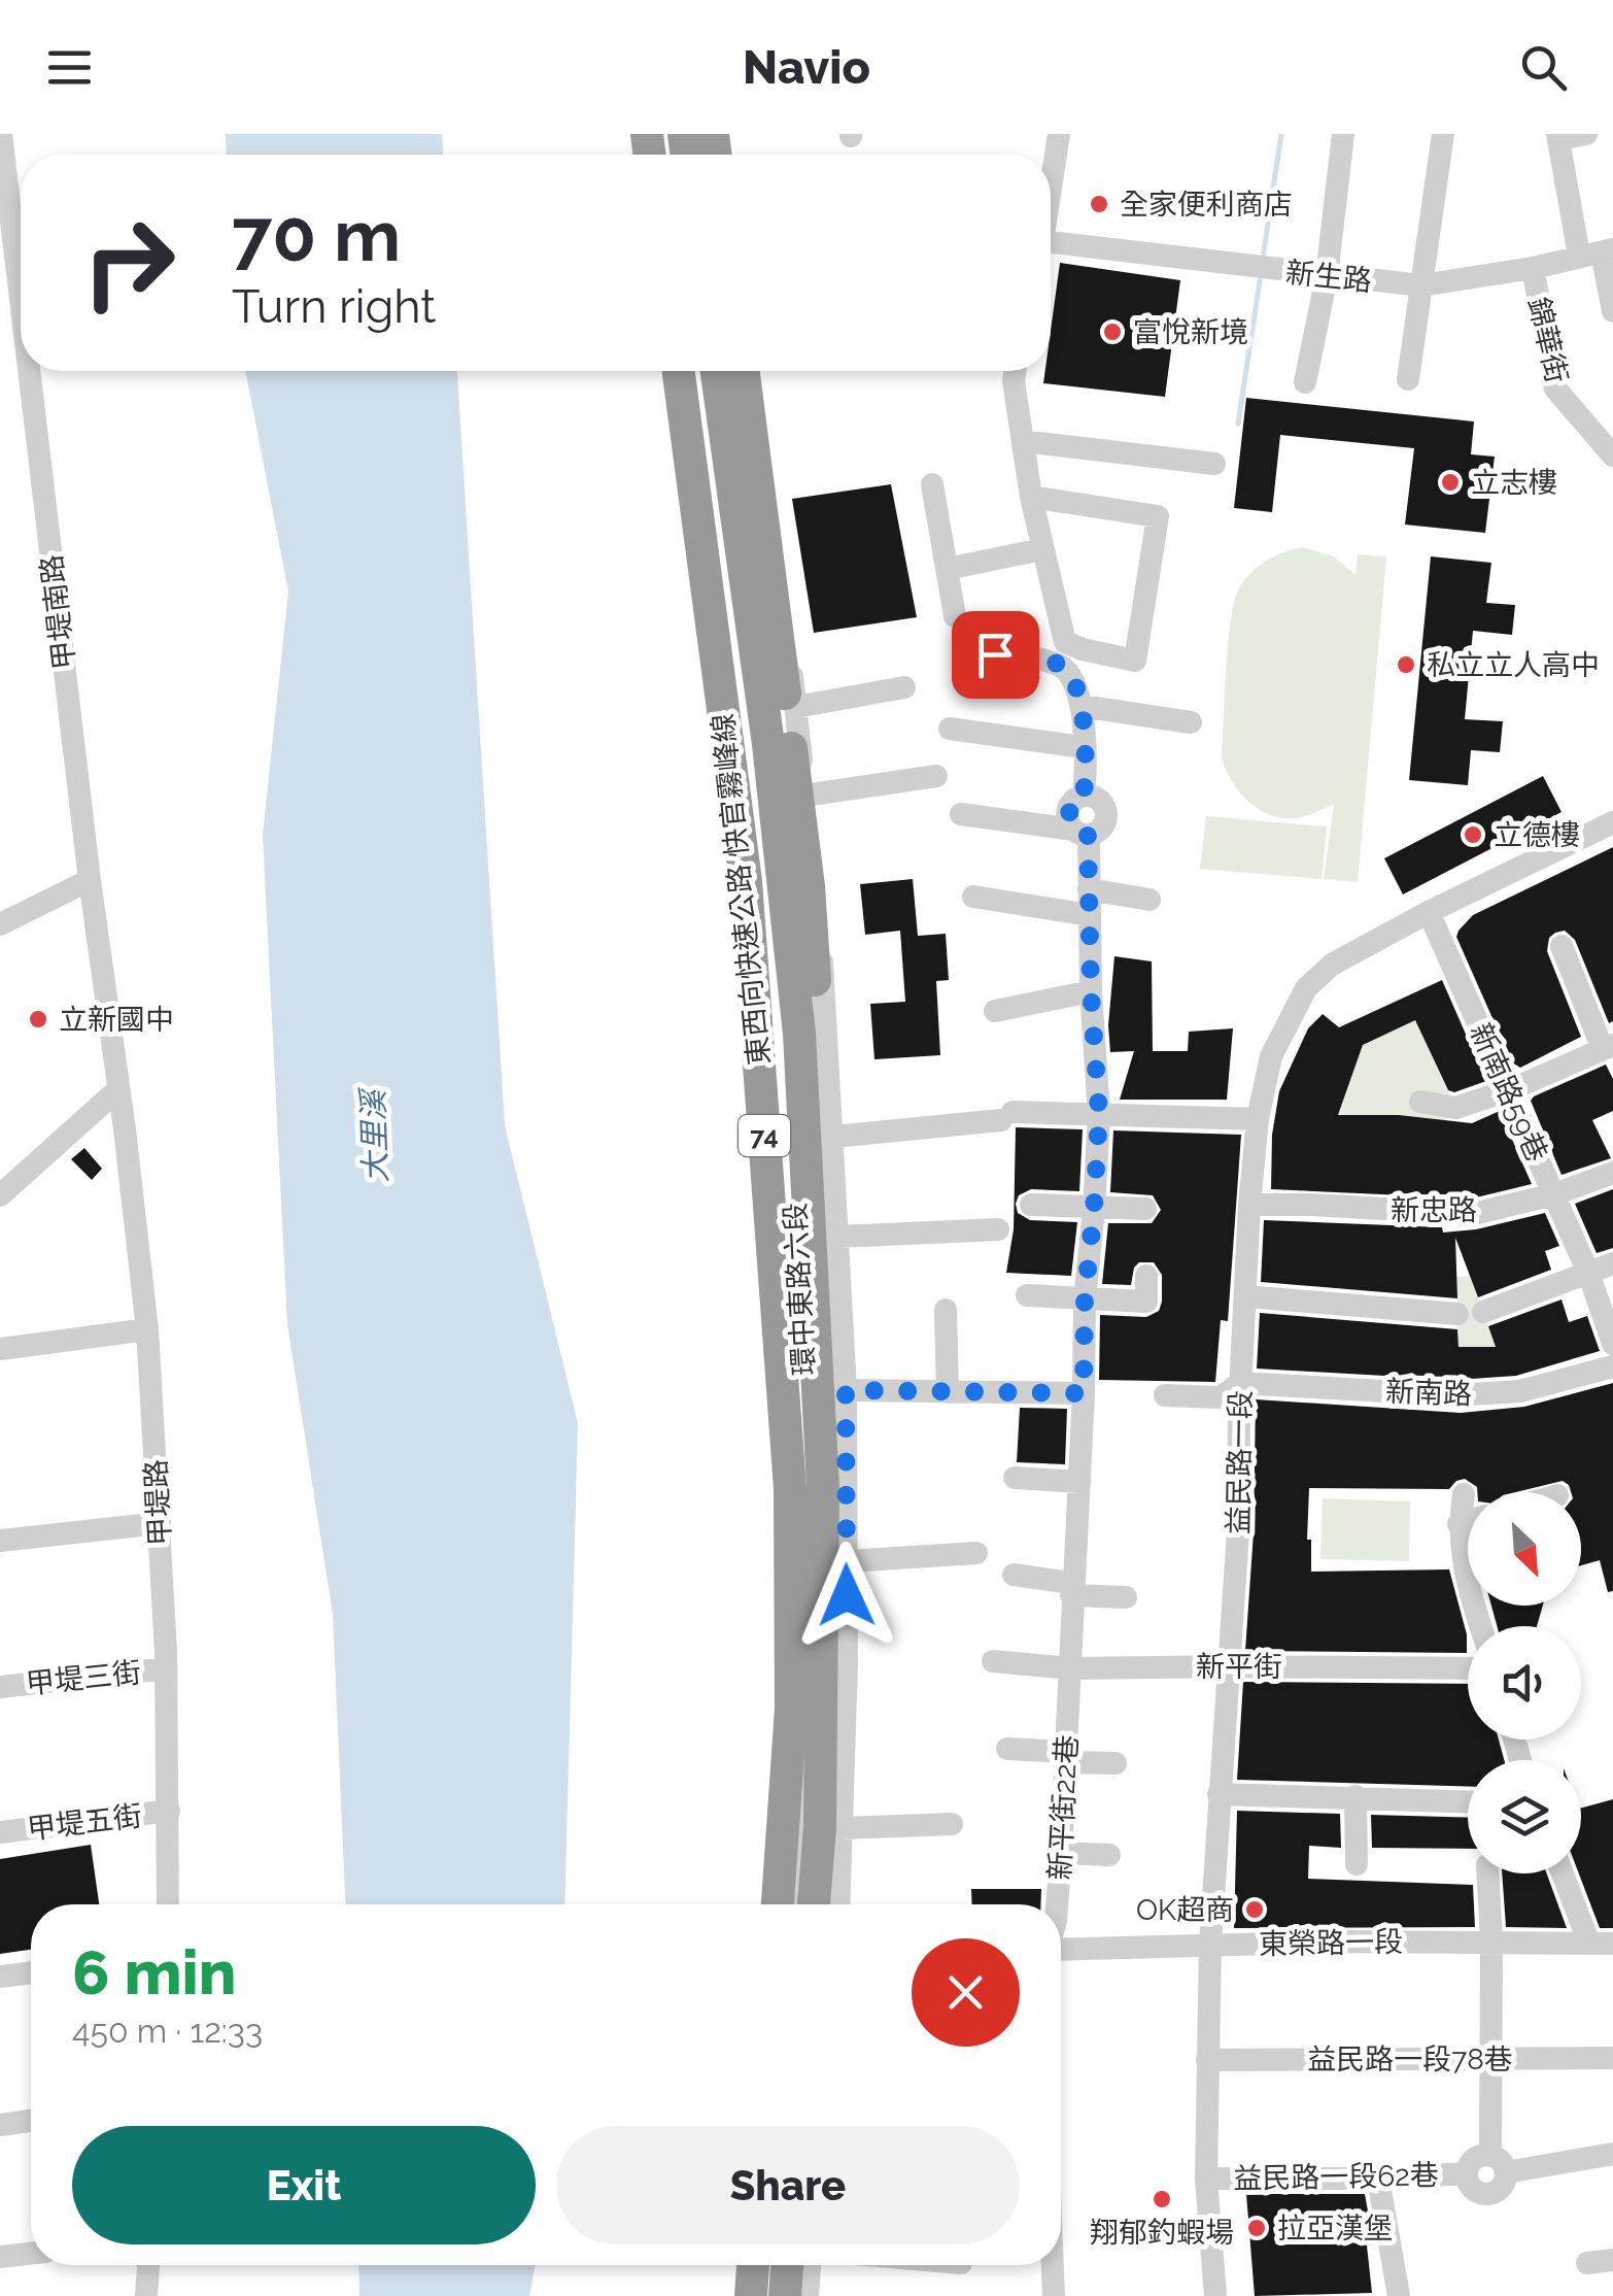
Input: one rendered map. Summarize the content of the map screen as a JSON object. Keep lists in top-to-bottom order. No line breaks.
{"streets":{"highway":["東西向快速公路 快官霧峰線","74"],"street":["新生路","錦華街","甲堤南路","新南路59巷","新忠路","環中東路六段","新南路","益民路一段","甲堤路","新平街","甲堤三街","新平街22巷","甲堤五街","東榮路一段","益民路一段78巷","益民路一段62巷"]},"crossings":[["新生路","錦華街"],["甲堤南路","甲堤路"],["新南路59巷","新忠路"],["新南路59巷","益民路一段"],["新忠路","益民路一段"],["新南路","益民路一段"],["益民路一段","新平街"],["益民路一段","東榮路一段"],["益民路一段","益民路一段78巷"],["益民路一段","益民路一段62巷"],["甲堤路","甲堤三街"],["甲堤路","甲堤五街"],["新平街","新平街22巷"]],"water":["大里溪"],"places":["全家便利商店","富悅新境","立志樓","私立立人高中","立德樓","立新國中","OK超商","翔郁釣蝦場","拉亞漢堡"],"north":"bottom right","page":{"header":"Navio","turn":["70 m","Turn right"],"heading":["6 min","450 m · 12:33"],"buttons":["Exit","Share"]}}
